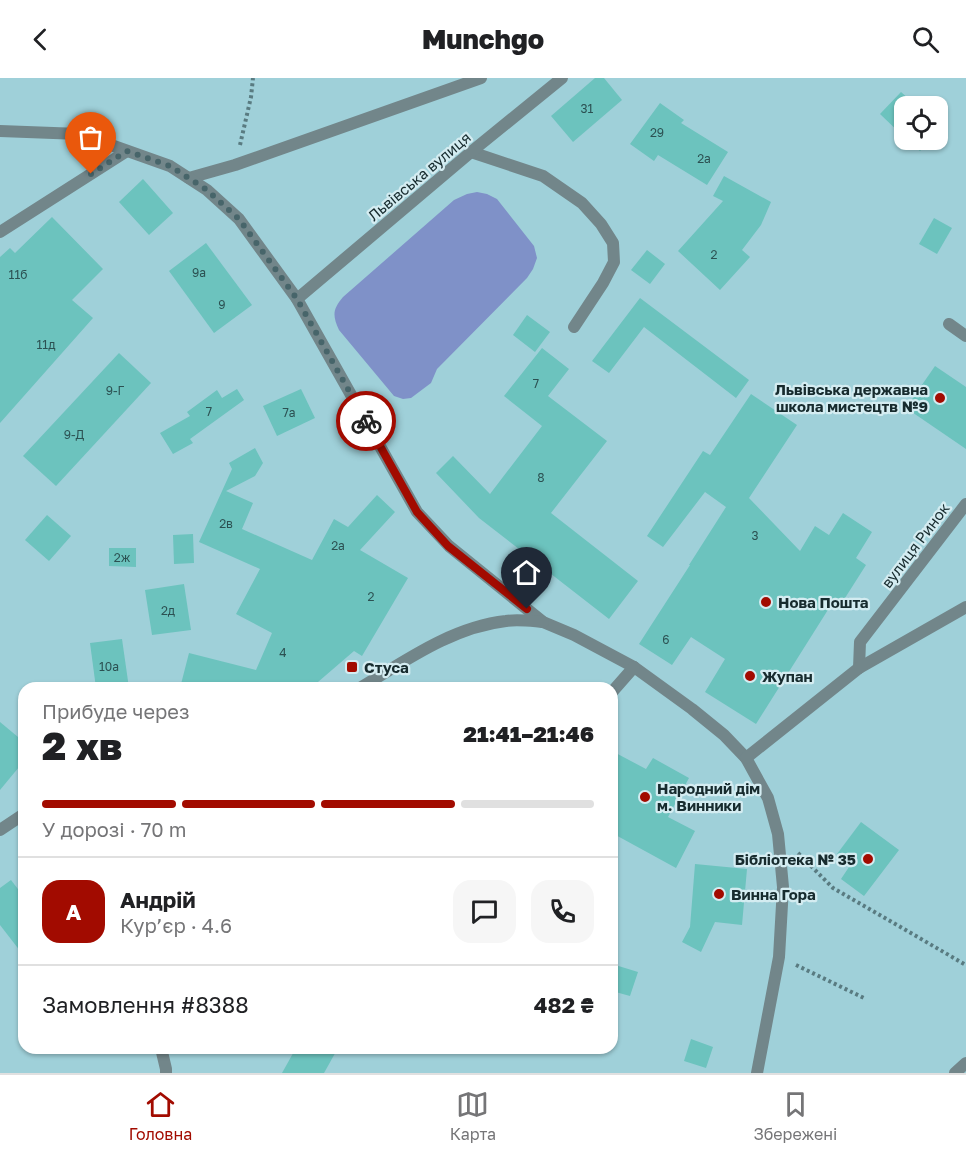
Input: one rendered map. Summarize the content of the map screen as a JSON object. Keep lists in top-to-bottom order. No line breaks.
{"streets":{"street":["Львівська вулиця","вулиця Ринок"]},"places":{"other":["Львівська державна школа мистецтв №9","Нова Пошта","Жупан","Народний дім м. Винники","Бібліотека № 35","Винна Гора"],"transit":["Стуса"]},"house_numbers":["31","29","2а","2","9а","11б","9","11д","7","9-Г","7","7а","9-Д","8","2в","3","2а","2ж","2","2д","6","4","10а"],"page":{"header":"Munchgo","heading":["2 хв","Прибуде через","21:41–21:46"],"panel":["Андрій","Кур’єр · 4.6","Замовлення #8388","482 ₴"],"bar":"У дорозі · 70 m","round":"А","tabs":["Головна","Карта","Збережені"]}}
